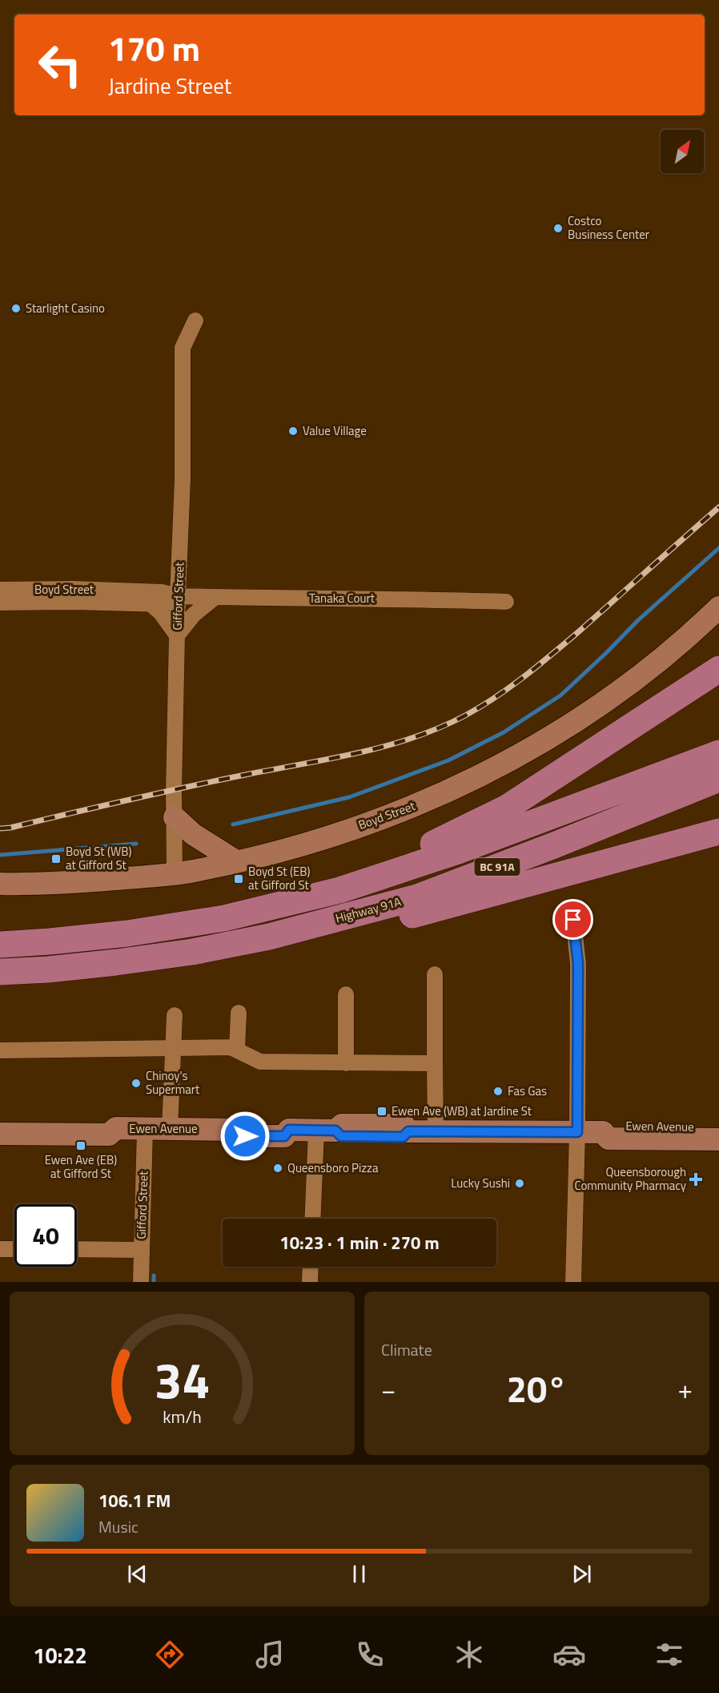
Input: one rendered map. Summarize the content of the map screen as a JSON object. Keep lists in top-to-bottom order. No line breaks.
{"streets":{"highway":["BC 91A","Highway 91A"],"street":["Boyd Street","Gifford Street","Tanaka Court","Ewen Avenue"]},"crossings":[["Boyd Street","Gifford Street"],["Boyd Street","Tanaka Court"],["Gifford Street","Tanaka Court"],["Gifford Street","Ewen Avenue"]],"places":{"other":["Costco Business Center","Starlight Casino","Value Village","Chinoy's Supermart","Fas Gas","Queensboro Pizza","Lucky Sushi"],"transit":["Boyd St (WB) at Gifford St","Boyd St (EB) at Gifford St","Ewen Ave (WB) at Jardine St","Ewen Ave (EB) at Gifford St"],"health":["Queensborough Community Pharmacy"]},"north":"top right","page":{"turn":["170 m","Jardine Street"],"limit":"40","trip":"10:23 · 1 min · 270 m","tile":"Climate","heat":["−","20°","+"],"song":["106.1 FM","Music"],"tabs":"10:22","gauge":["34","km/h"]}}
